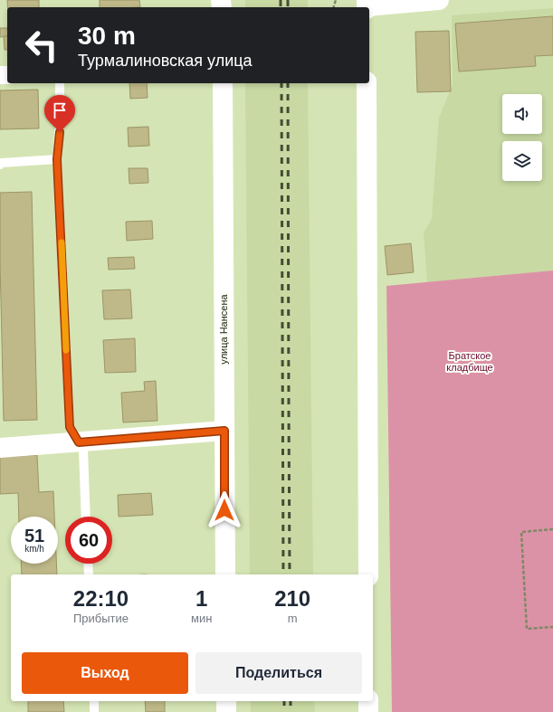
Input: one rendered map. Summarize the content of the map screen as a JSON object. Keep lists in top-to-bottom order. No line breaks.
{"streets":{"main road":["улица Нансена"]},"parks":["Братское кладбище"],"page":{"turn":["30 m","Турмалиновская улица"],"speed":"51 km/h","limit":"60","eta":["22:10","Прибытие","1","мин","210","m"],"buttons":["Выход","Поделиться"]}}
